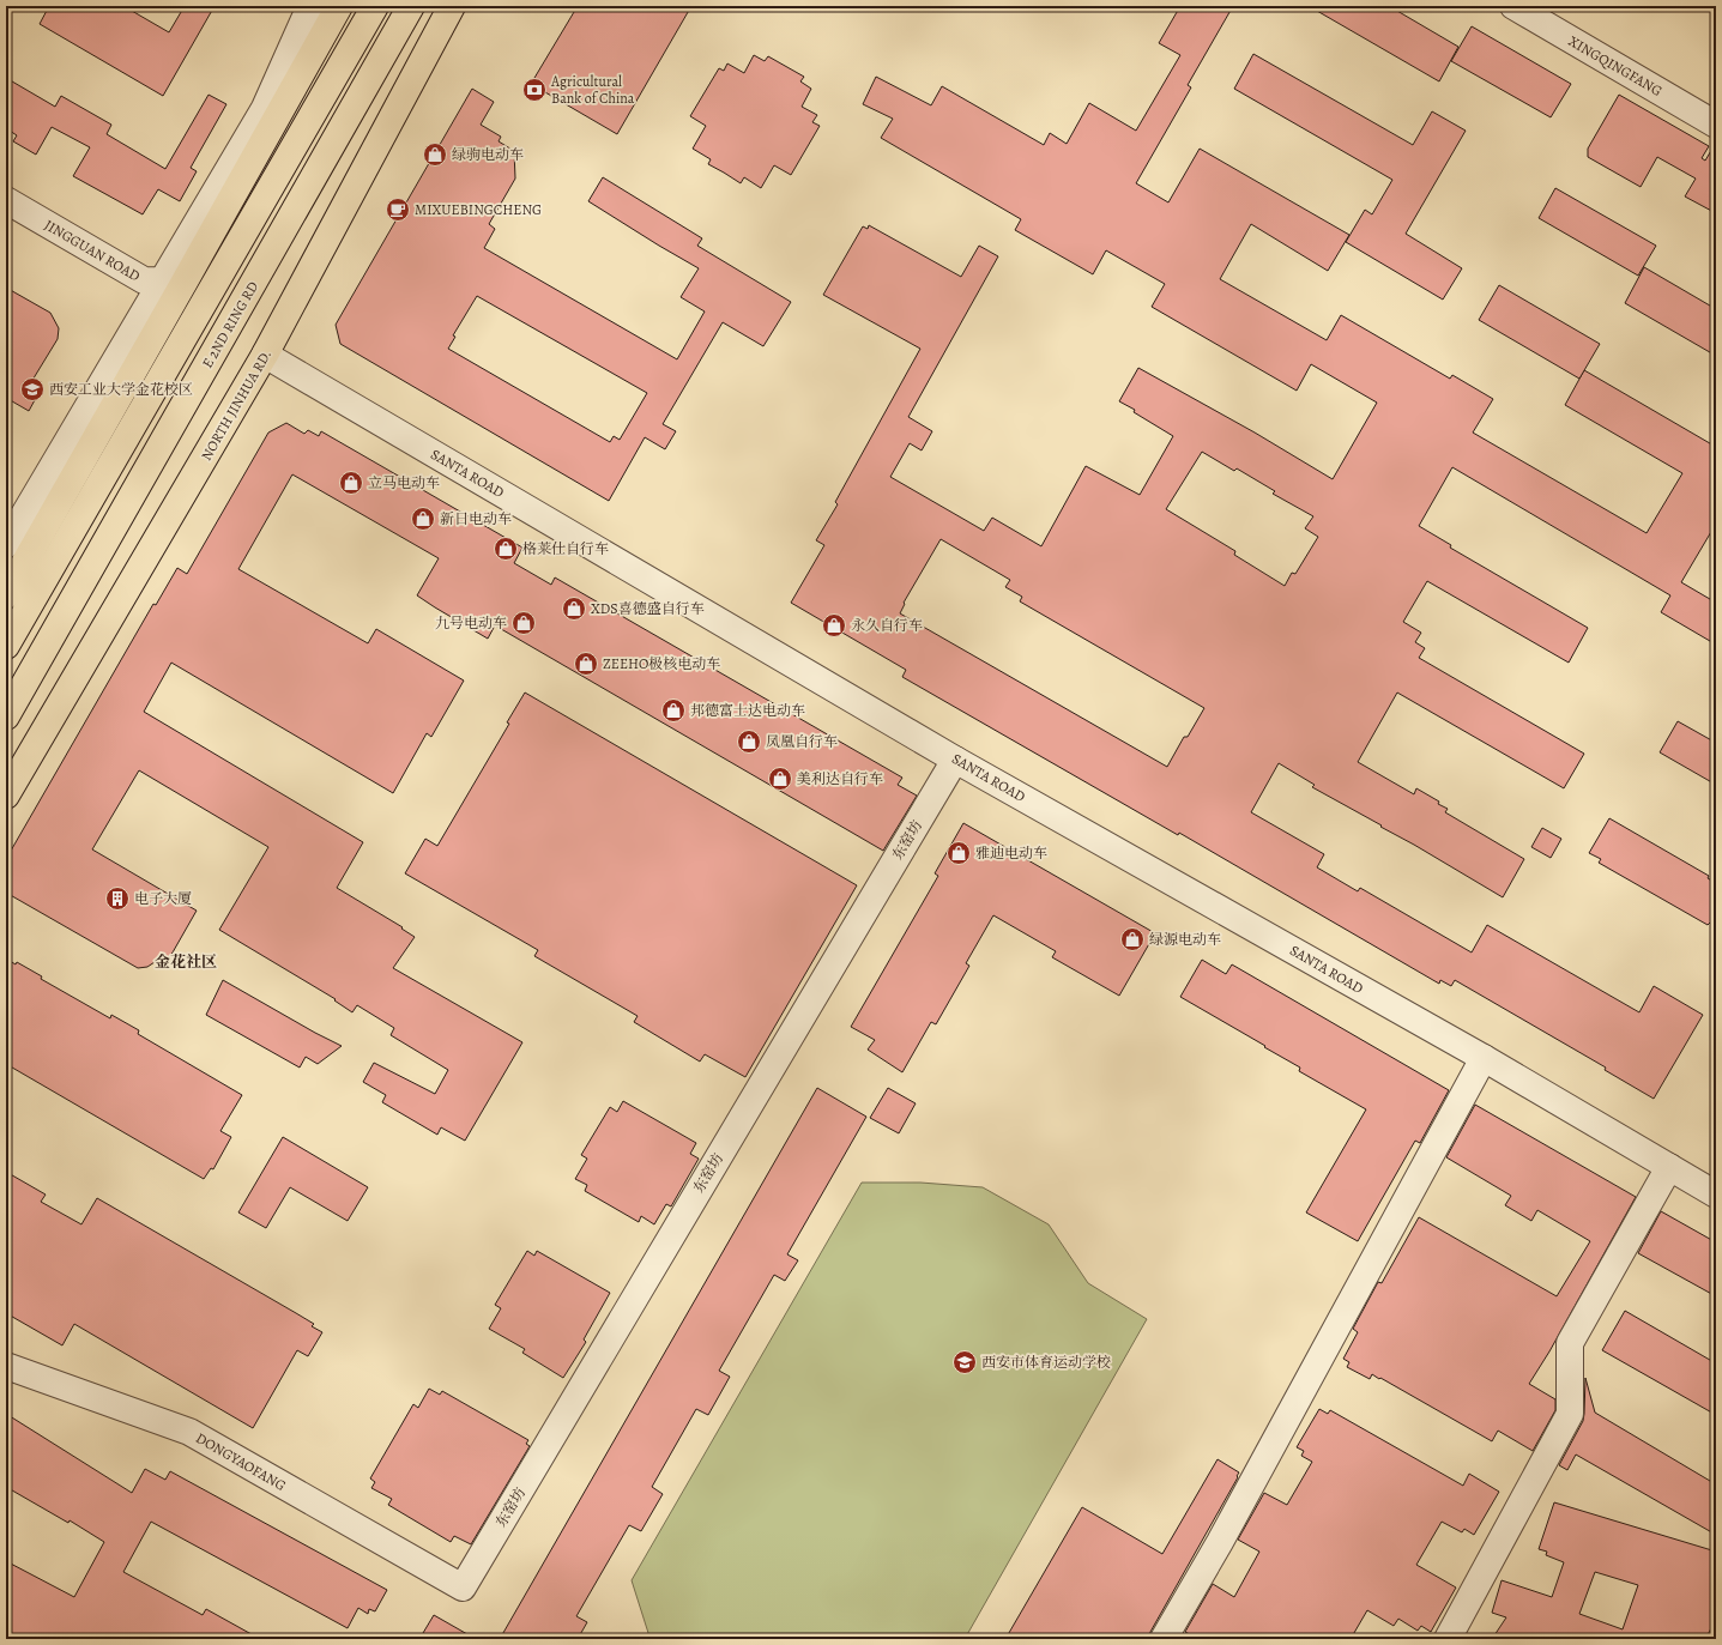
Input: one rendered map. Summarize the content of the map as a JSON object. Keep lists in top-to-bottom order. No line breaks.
{"streets":{"main road":["E 2ND RING RD","NORTH JINHUA RD."],"street":["XINGQINGFANG","JINGGUAN ROAD","SANTA ROAD","东窑坊"]},"crossings":[["NORTH JINHUA RD.","SANTA ROAD"],["SANTA ROAD","东窑坊"]],"districts":["金花社区"],"places":{"bank":["Agricultural Bank of China"],"shop":["绿驹电动车","立马电动车","新日电动车","格莱仕自行车","XDS喜德盛自行车","九号电动车","永久自行车","ZEEHO极核电动车","邦德富士达电动车","凤凰自行车","美利达自行车","雅迪电动车","绿源电动车"],"cafe":["MIXUEBINGCHENG"],"school or university":["西安工业大学金花校区","西安市体育运动学校"],"building":["电子大厦"]}}
